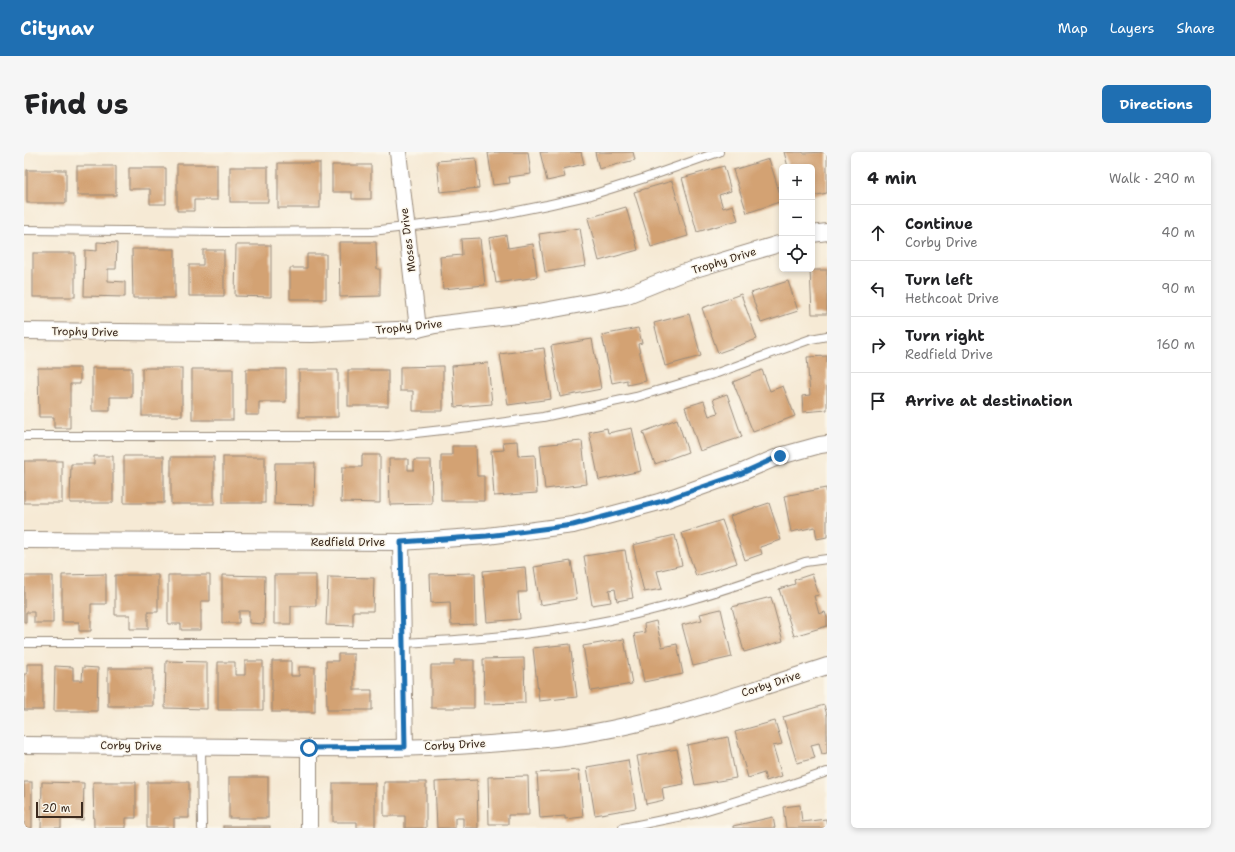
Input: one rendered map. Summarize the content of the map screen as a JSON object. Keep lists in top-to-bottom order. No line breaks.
{"streets":{"street":["Moses Drive","Trophy Drive","Redfield Drive","Corby Drive"]},"crossings":[["Moses Drive","Trophy Drive"]],"scale_bar":"20 m","page":{"header":"Citynav","nav":["Map","Layers","Share"],"title":"Find us","buttons":"Directions","heading":["4 min","Walk · 290 m"],"map_buttons":["+","−"],"list":[["Continue","Corby Drive","40 m"],["Turn left","Hethcoat Drive","90 m"],["Turn right","Redfield Drive","160 m"],"Arrive at destination"],"scale":"20 m"}}
